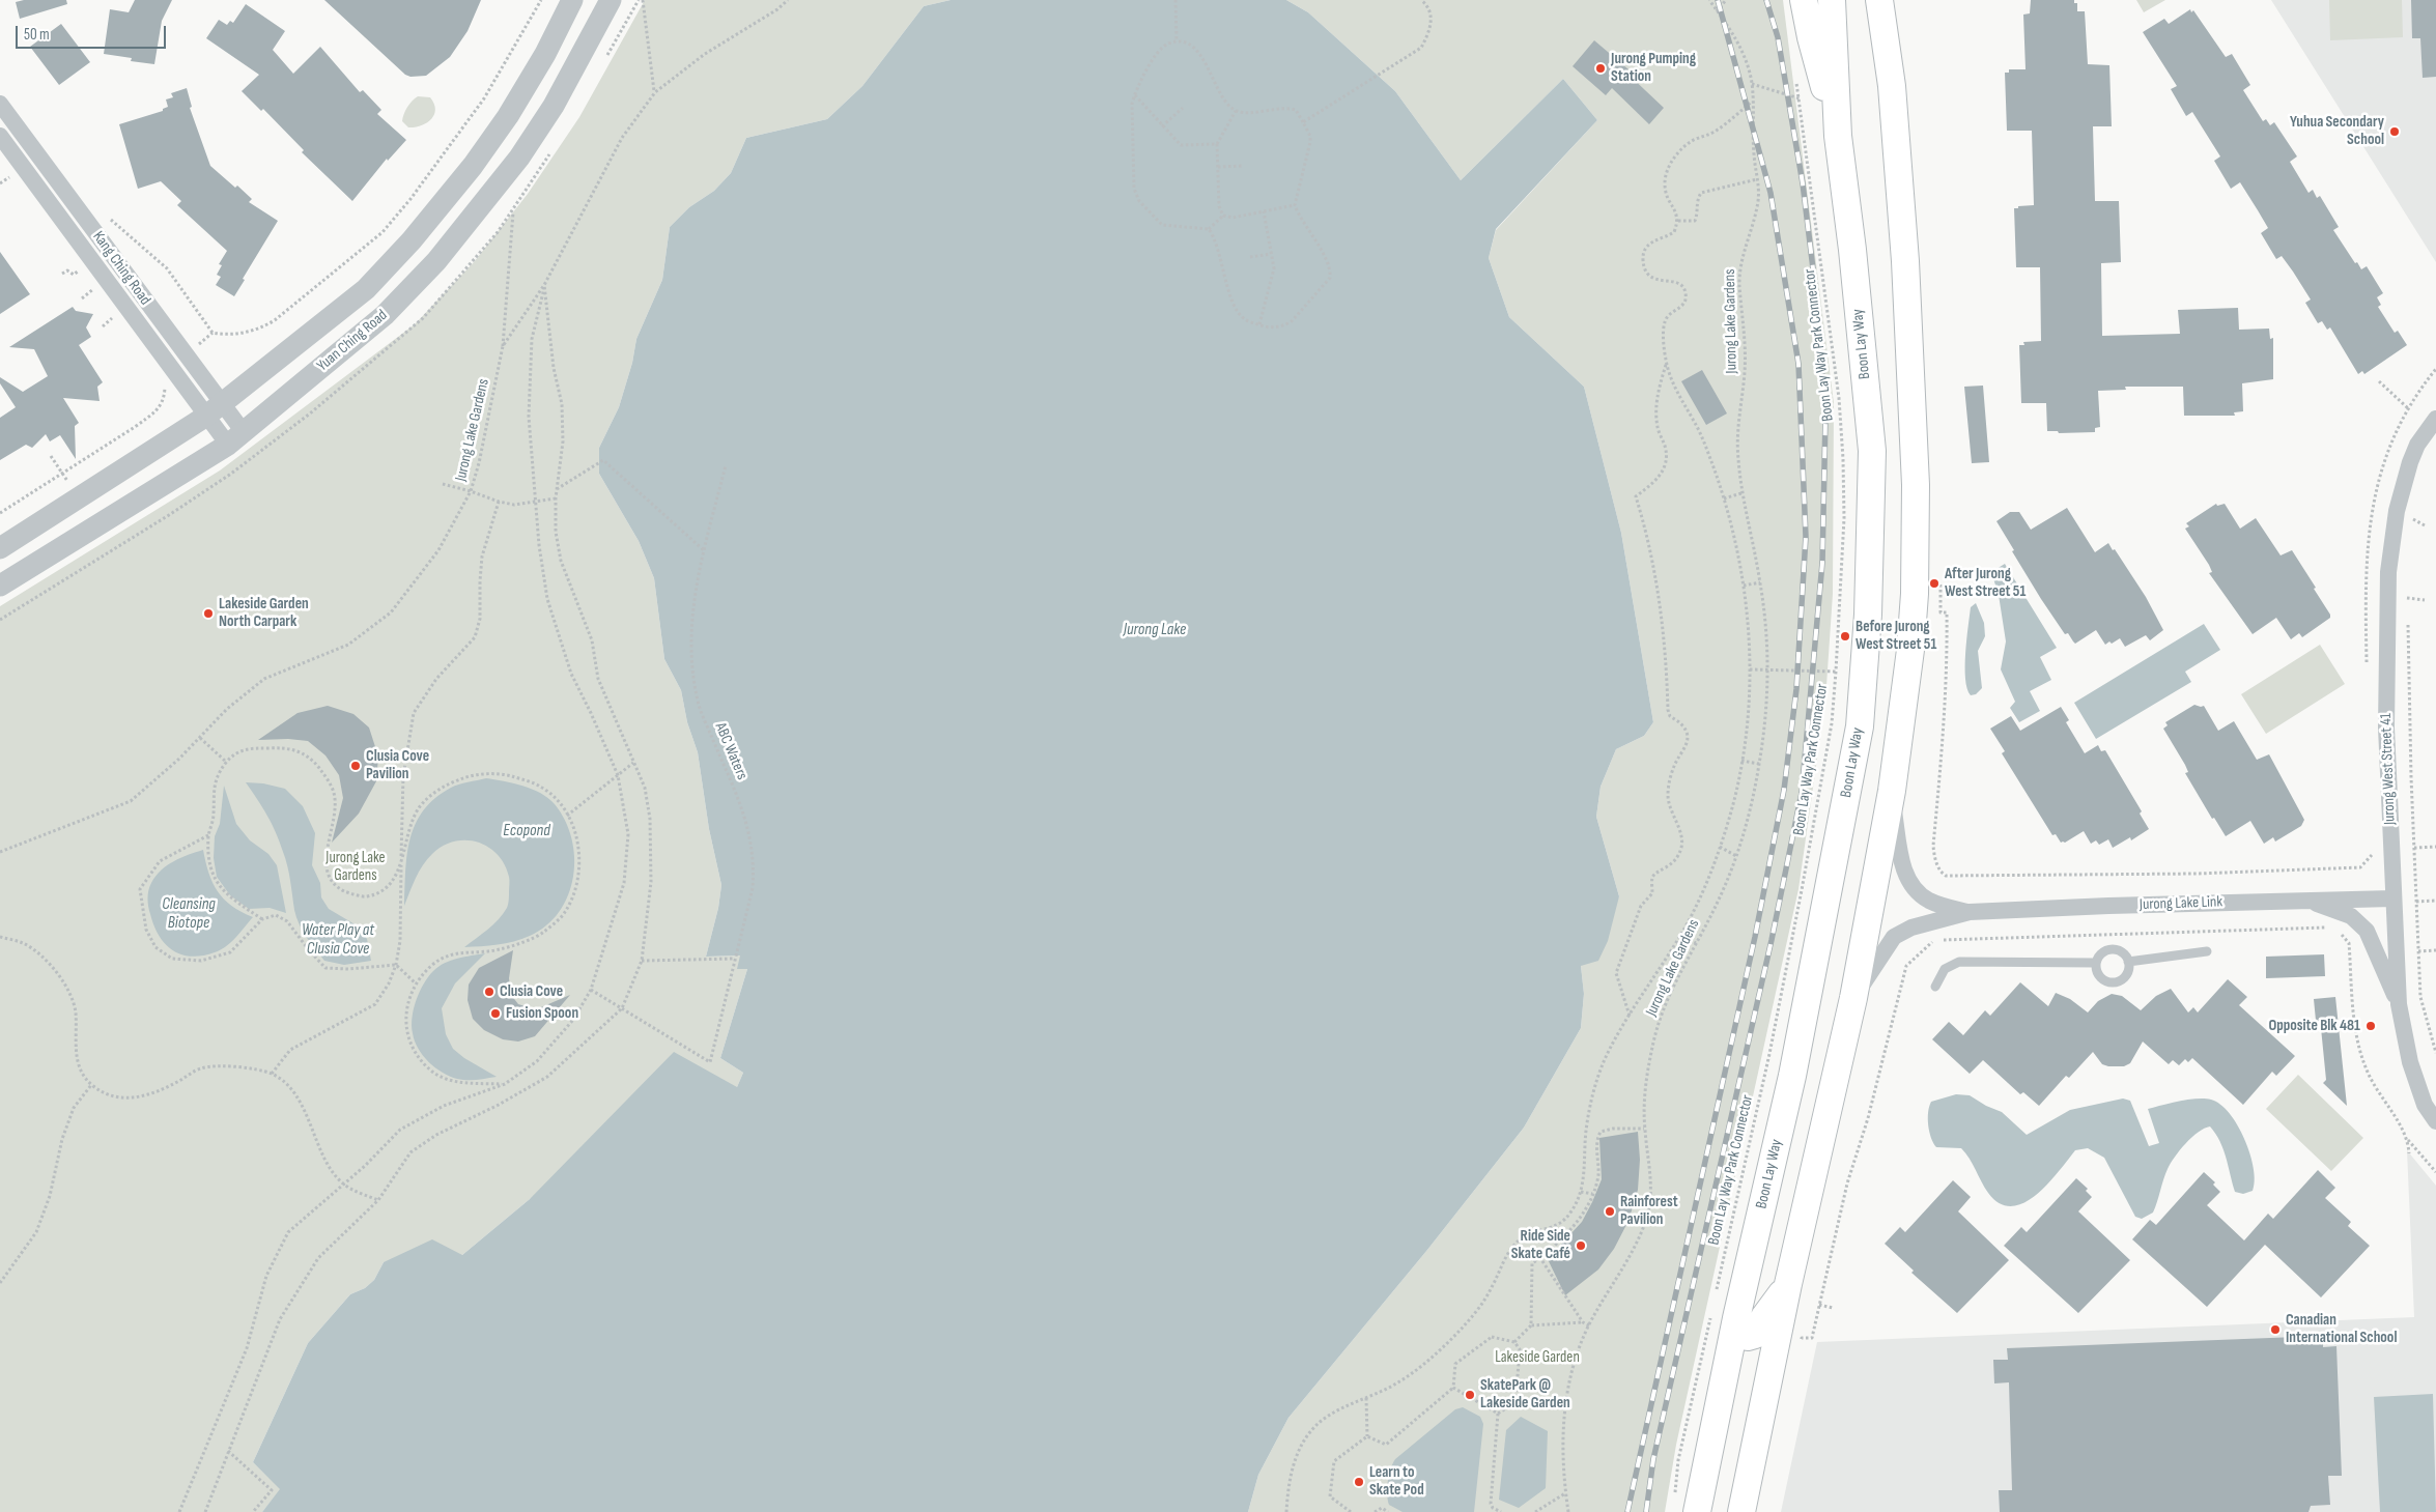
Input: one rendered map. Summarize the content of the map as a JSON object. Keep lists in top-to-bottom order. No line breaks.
{"streets":{"main road":["Boon Lay Way"],"street":["Kang Ching Road","Yuan Ching Road","Jurong West Street 41","Jurong Lake Link"],"path":["Jurong Lake Gardens","Boon Lay Way Park Connector","ABC Waters"]},"crossings":[["Kang Ching Road","Yuan Ching Road"],["Jurong West Street 41","Jurong Lake Link"]],"water":["Jurong Lake","Ecopond","Cleansing Biotope","Water Play at Clusia Cove"],"parks":["Jurong Lake Gardens","Lakeside Garden"],"places":["Jurong Pumping Station","Yuhua Secondary School","After Jurong West Street 51","Lakeside Garden North Carpark","Before Jurong West Street 51","Clusia Cove Pavilion","Clusia Cove","Fusion Spoon","Opposite Blk 481","Rainforest Pavilion","Ride Side Skate Café","Canadian International School","SkatePark @ Lakeside Garden","Learn to Skate Pod"],"scale_bar":"50 m"}
